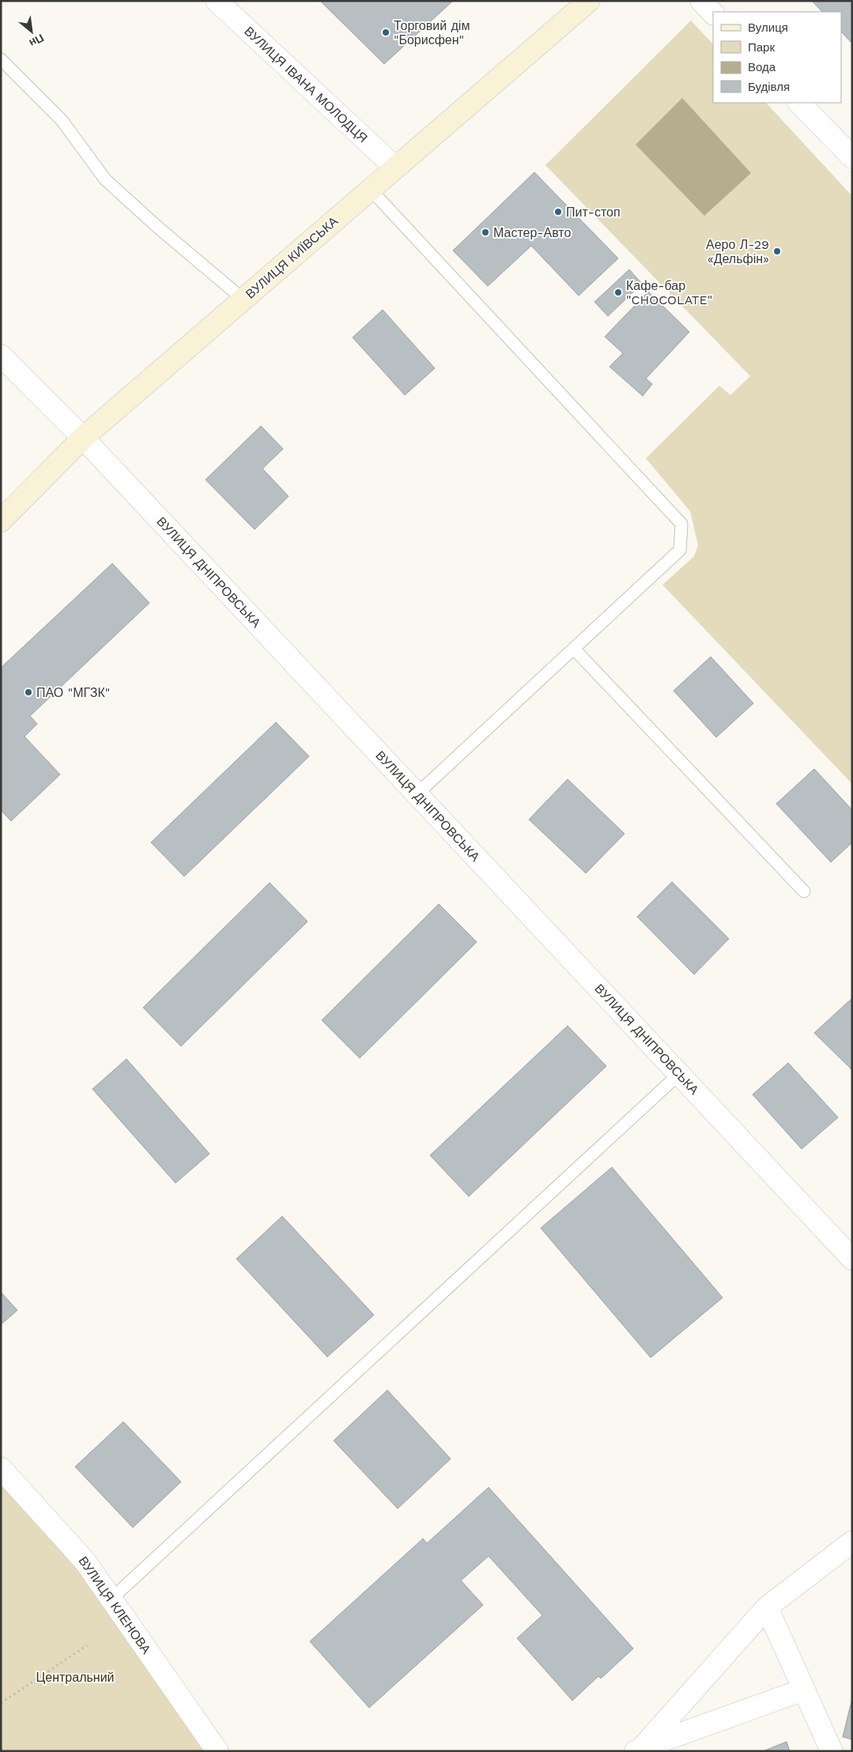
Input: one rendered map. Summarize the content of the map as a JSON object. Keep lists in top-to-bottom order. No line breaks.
{"streets":{"main road":["ВУЛИЦЯ КИЇВСЬКА"],"street":["ВУЛИЦЯ ІВАНА МОЛОДЦЯ","ВУЛИЦЯ ДНІПРОВСЬКА","ВУЛИЦЯ КЛЕНОВА"]},"crossings":[["ВУЛИЦЯ ІВАНА МОЛОДЦЯ","ВУЛИЦЯ КИЇВСЬКА"],["ВУЛИЦЯ КИЇВСЬКА","ВУЛИЦЯ ДНІПРОВСЬКА"]],"parks":["Центральний"],"places":["Торговий дім \"Борисфен\"","Пит-стоп","Мастер-Авто","Аеро Л-29 «Дельфін»","Кафе-бар \"CHOCOLATE\"","ПАО \"МГЗК\""],"legend":["Вулиця","Парк","Вода","Будівля"],"north":"bottom right"}
